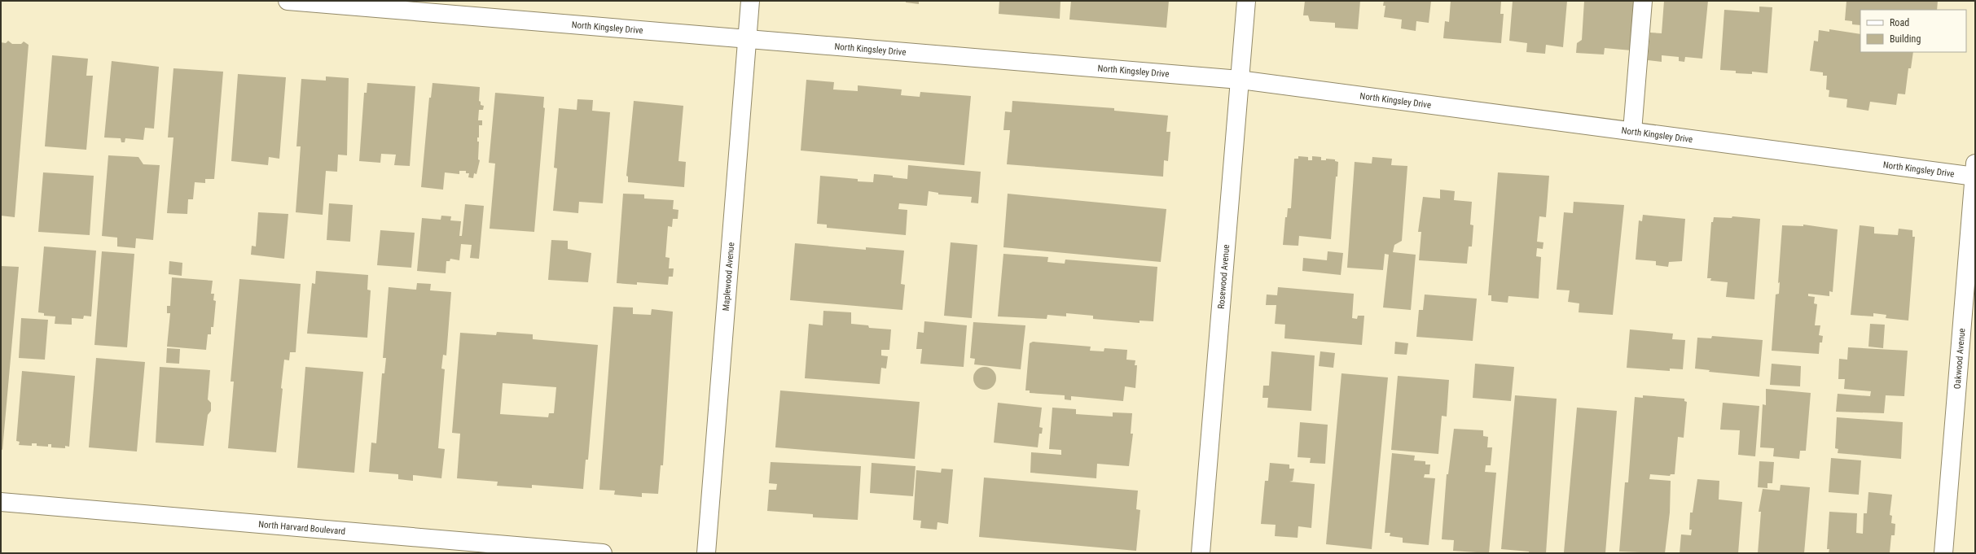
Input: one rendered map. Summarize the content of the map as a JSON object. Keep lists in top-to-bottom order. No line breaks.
{"streets":{"street":["North Kingsley Drive","Rosewood Avenue","Maplewood Avenue","Oakwood Avenue","North Harvard Boulevard"]},"crossings":[["North Kingsley Drive","Rosewood Avenue"],["North Kingsley Drive","Maplewood Avenue"],["North Kingsley Drive","Oakwood Avenue"]],"legend":["Road","Building"]}
